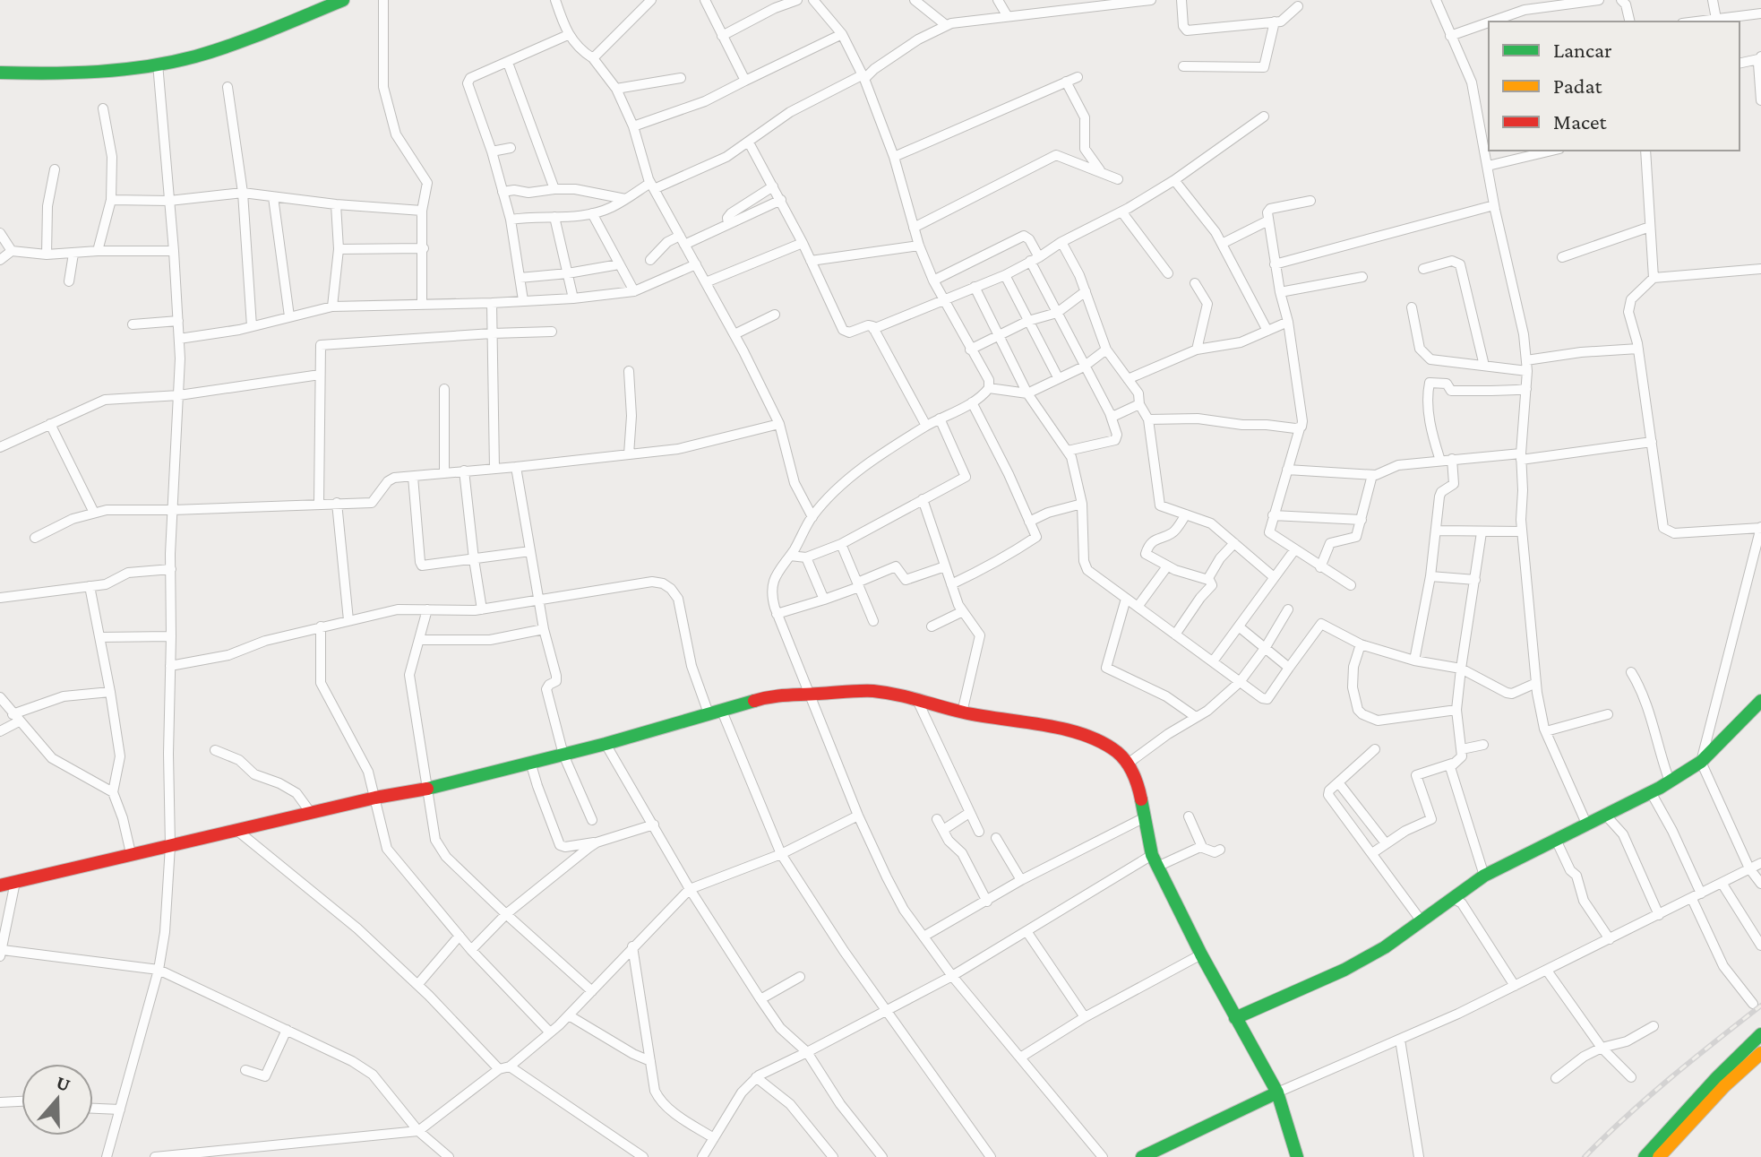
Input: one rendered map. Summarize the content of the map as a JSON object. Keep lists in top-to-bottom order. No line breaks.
{"legend":["Lancar","Padat","Macet"],"north":"top"}
